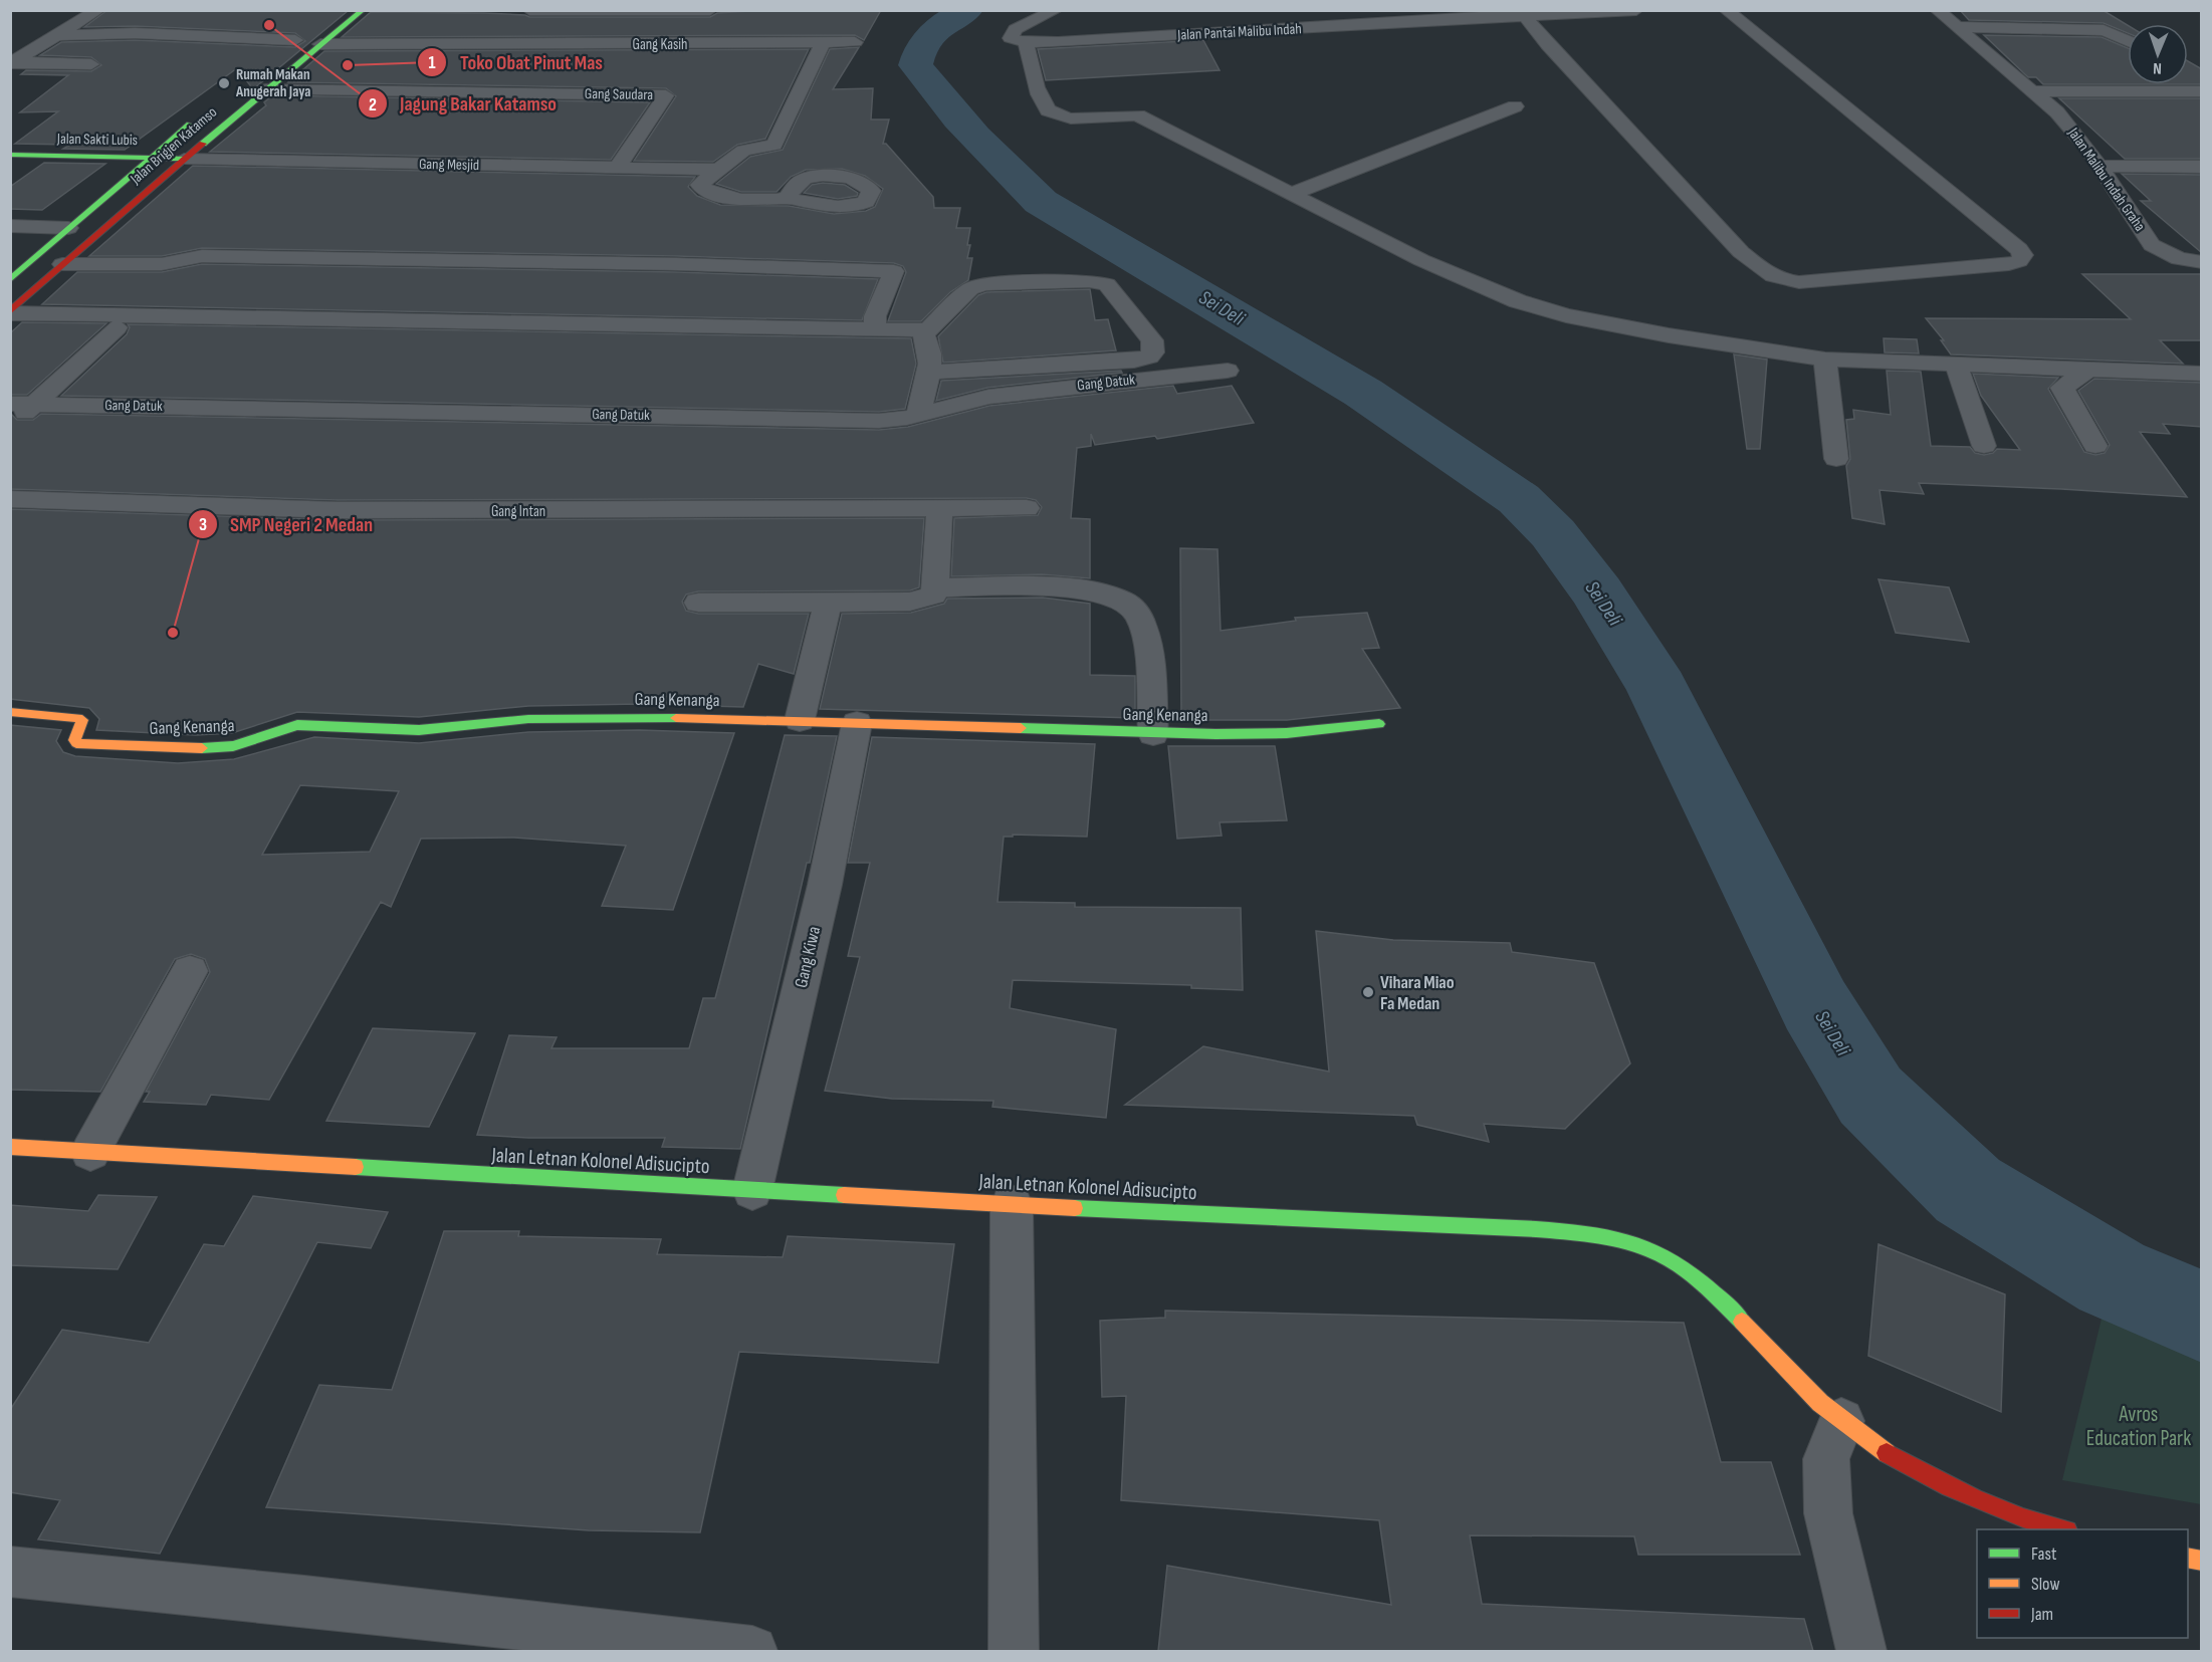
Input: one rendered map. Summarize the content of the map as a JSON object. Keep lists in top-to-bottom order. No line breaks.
{"streets":{"main road":["Jalan Sakti Lubis","Jalan Brigjen Katamso","Gang Kenanga","Jalan Letnan Kolonel Adisucipto"],"street":["Jalan Pantai Malibu Indah","Gang Kasih","Gang Saudara","Gang Mesjid","Jalan Malibu Indah Graha","Gang Datuk","Gang Intan","Gang Kiwa"]},"crossings":[["Gang Kasih","Jalan Brigjen Katamso"],["Gang Saudara","Jalan Brigjen Katamso"],["Gang Saudara","Gang Mesjid"],["Jalan Sakti Lubis","Jalan Brigjen Katamso"],["Jalan Sakti Lubis","Gang Mesjid"],["Jalan Brigjen Katamso","Gang Mesjid"],["Gang Kenanga","Gang Kiwa"],["Gang Kiwa","Jalan Letnan Kolonel Adisucipto"]],"water":["Sei Deli"],"parks":["Avros Education Park"],"places":["Jagung Bakar Katamso","Toko Obat Pinut Mas","Rumah Makan Anugerah Jaya","SMP Negeri 2 Medan","Vihara Miao Fa Medan"],"legend":["Fast","Slow","Jam"],"north":"bottom"}
